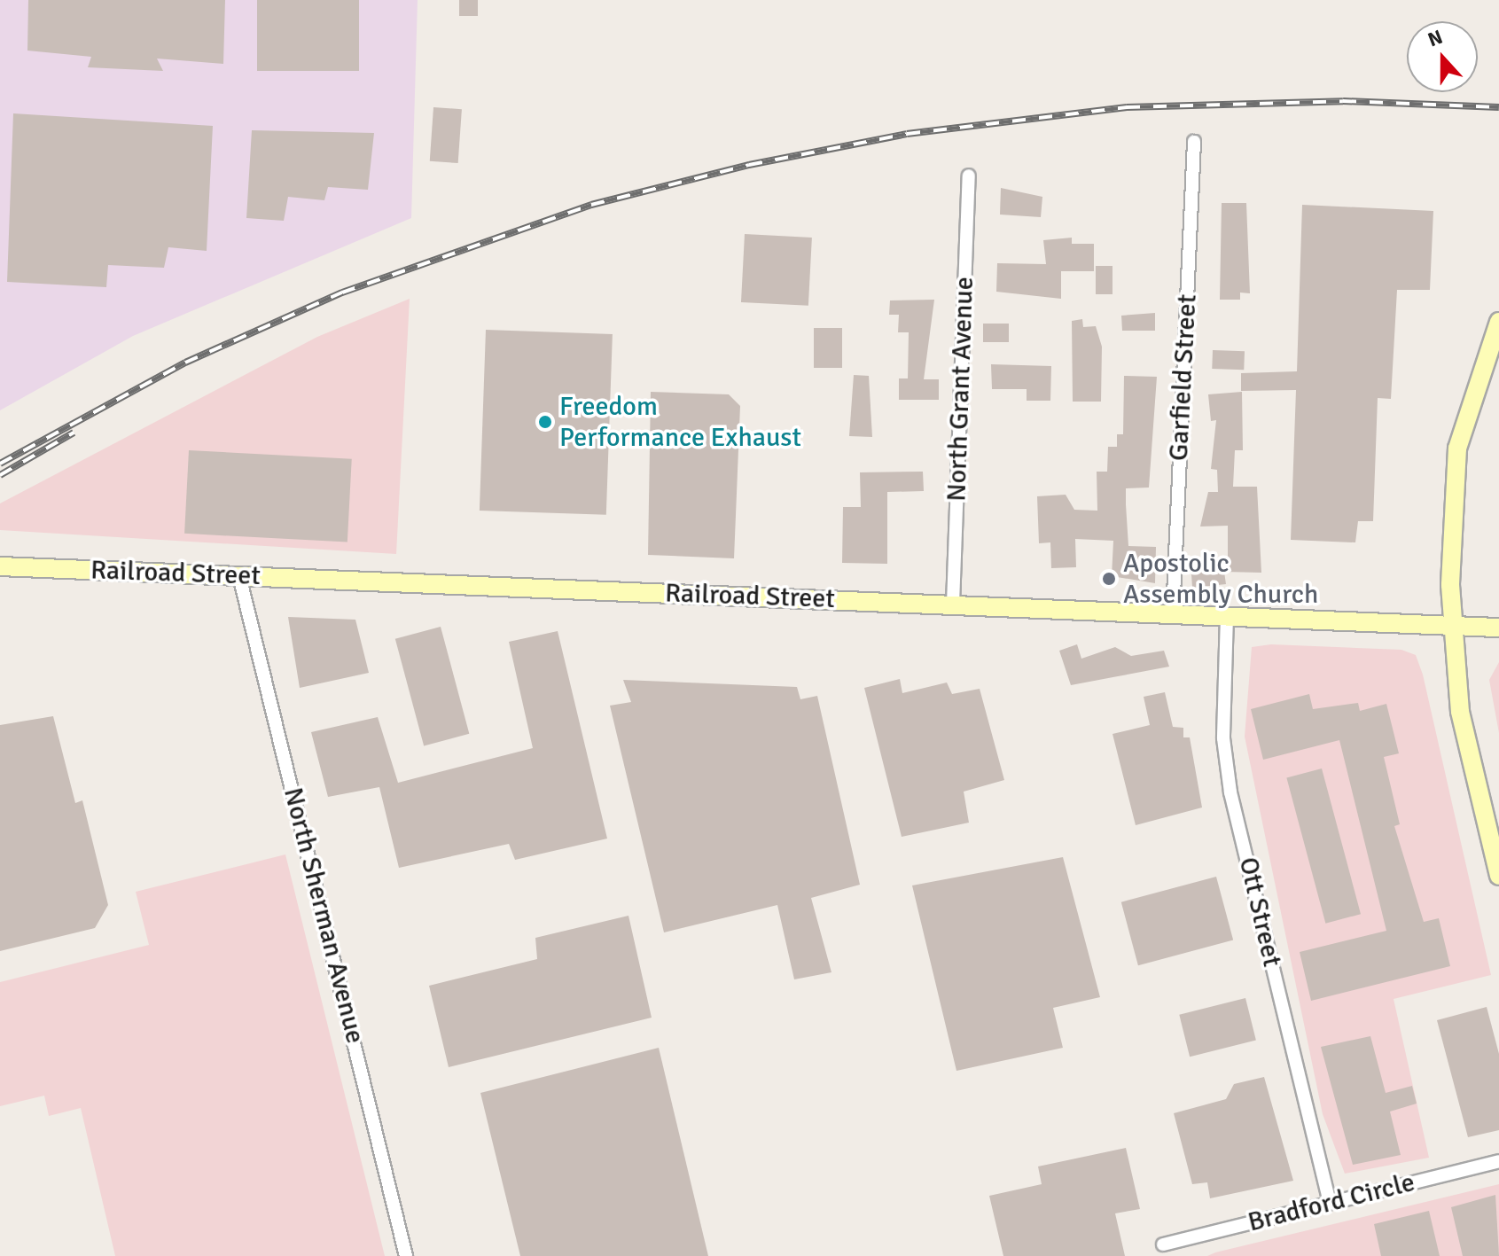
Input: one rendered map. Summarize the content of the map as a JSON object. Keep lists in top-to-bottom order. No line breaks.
{"streets":{"main road":["Railroad Street"],"street":["Garfield Street","North Grant Avenue","Ott Street","North Sherman Avenue","Bradford Circle"]},"crossings":[["Garfield Street","Railroad Street"],["North Grant Avenue","Railroad Street"],["Railroad Street","Ott Street"],["Railroad Street","North Sherman Avenue"],["Ott Street","Bradford Circle"]],"places":["Freedom Performance Exhaust","Apostolic Assembly Church"],"north":"top"}
